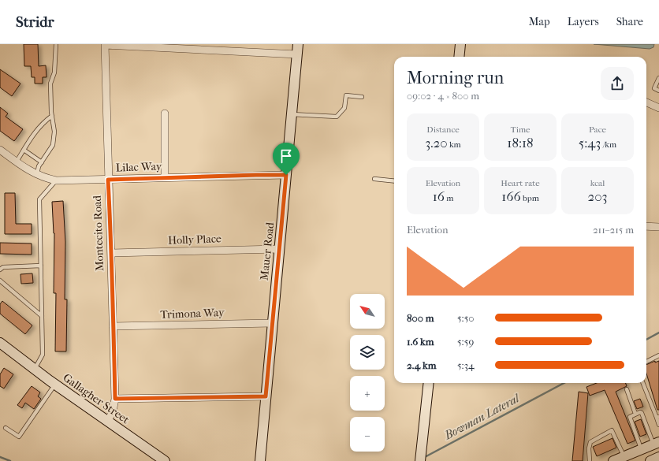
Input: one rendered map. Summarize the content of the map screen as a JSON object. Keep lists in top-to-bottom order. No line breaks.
{"streets":{"street":["Lilac Way","Montecito Road","Holly Place","Mauer Road","Trimona Way","Gallagher Street"]},"crossings":[["Lilac Way","Montecito Road"],["Lilac Way","Mauer Road"],["Montecito Road","Holly Place"],["Montecito Road","Trimona Way"],["Montecito Road","Gallagher Street"],["Holly Place","Mauer Road"],["Mauer Road","Trimona Way"]],"water":["Bowman Lateral"],"north":"top left","page":{"header":"Stridr","nav":["Map","Layers","Share"],"heading":["Morning run","09:02 · 4 × 800 m"],"stats":[["Distance","3.20 km"],["Time","18:18"],["Pace","5:43 /km"],["Elevation","16 m"],["Heart rate","166 bpm"],["kcal","203"]],"chart":["Elevation","211–215 m"],"map_buttons":["+","−"],"list":[{"name":"800 m","note":"5:50"},{"name":"1.6 km","note":"5:59"},{"name":"2.4 km","note":"5:34"}]}}
